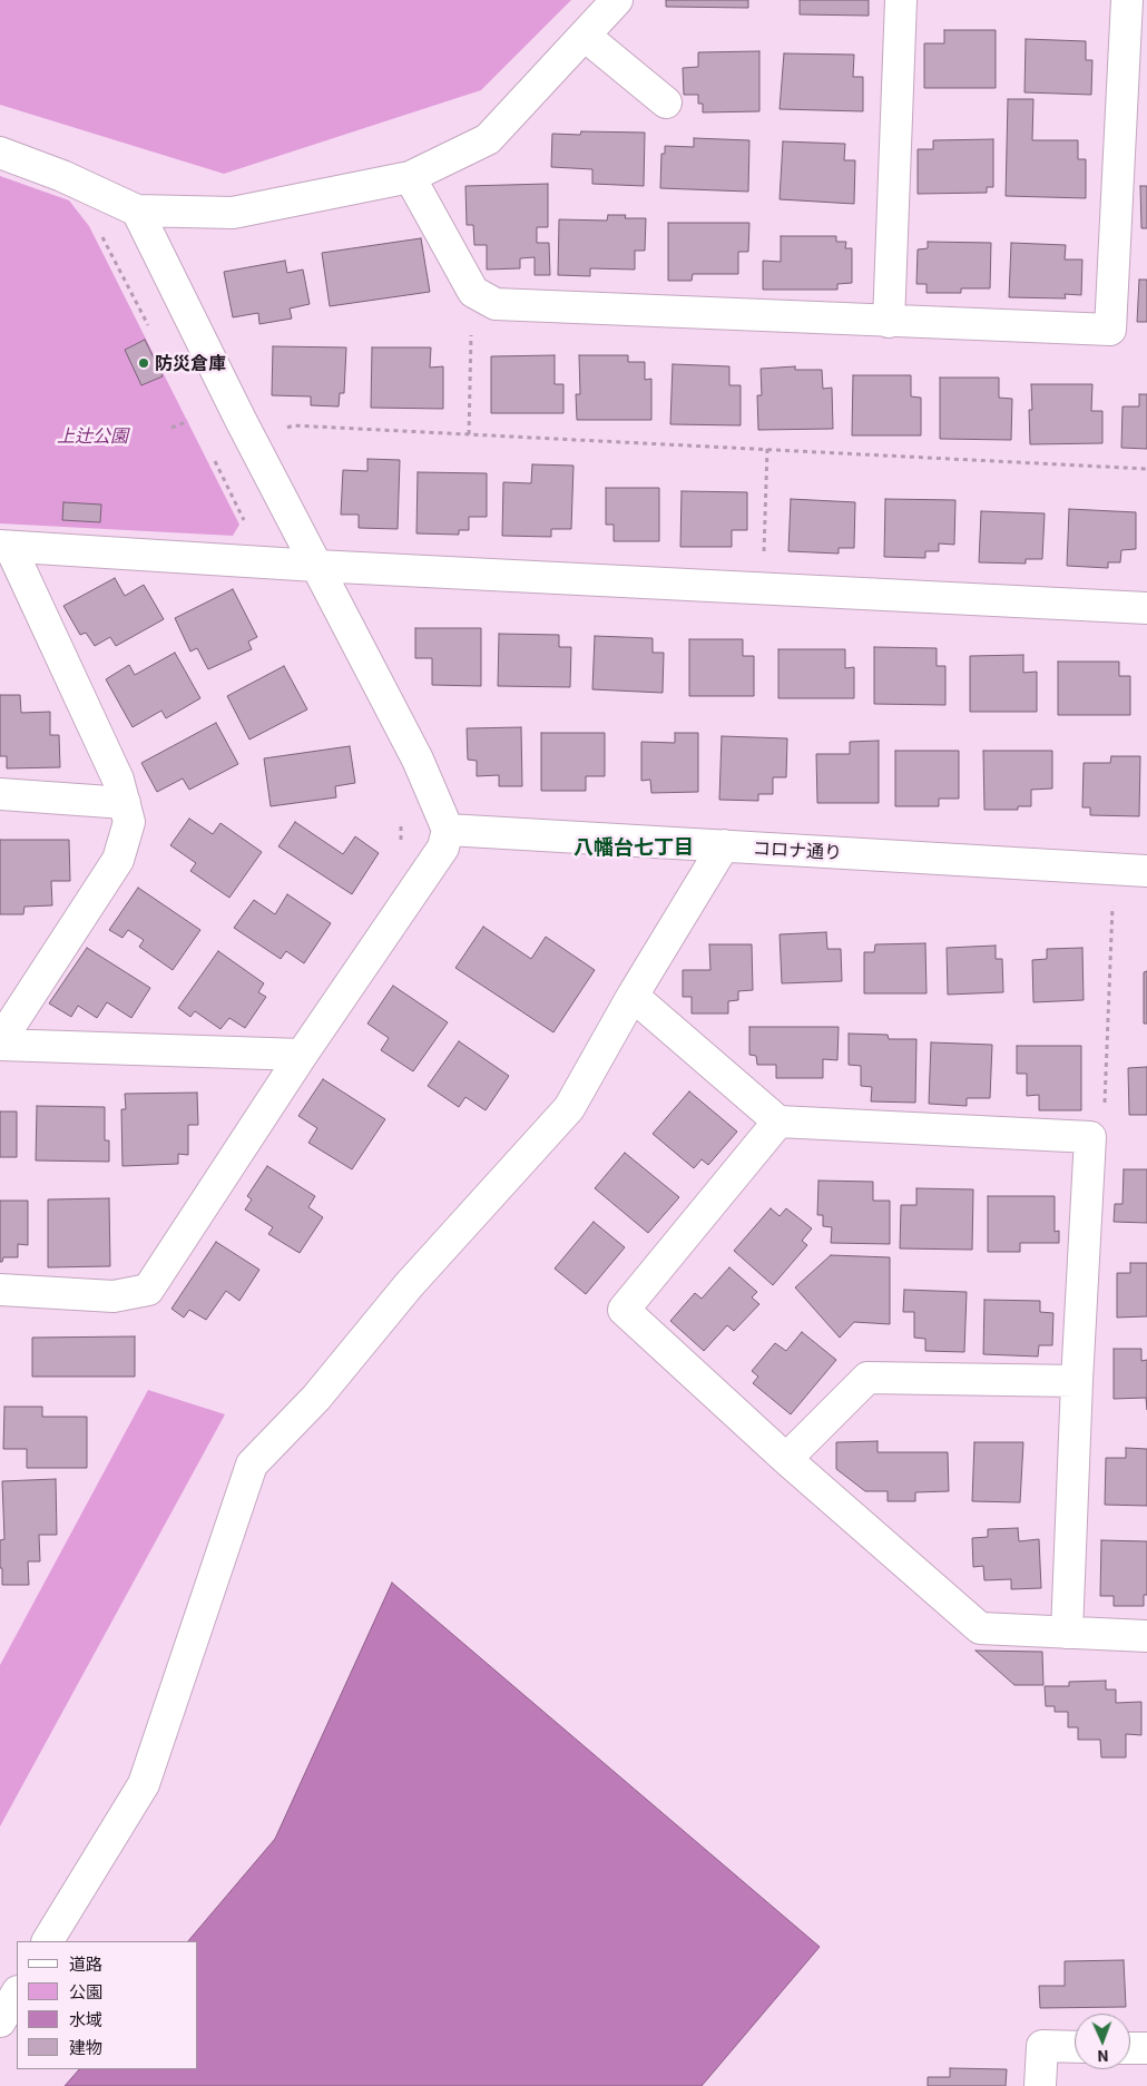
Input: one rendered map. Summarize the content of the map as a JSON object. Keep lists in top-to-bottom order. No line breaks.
{"streets":{"street":["コロナ通り"]},"districts":["八幡台七丁目"],"parks":["上辻公園"],"places":["防災倉庫"],"legend":["道路","公園","水域","建物"],"north":"bottom"}
